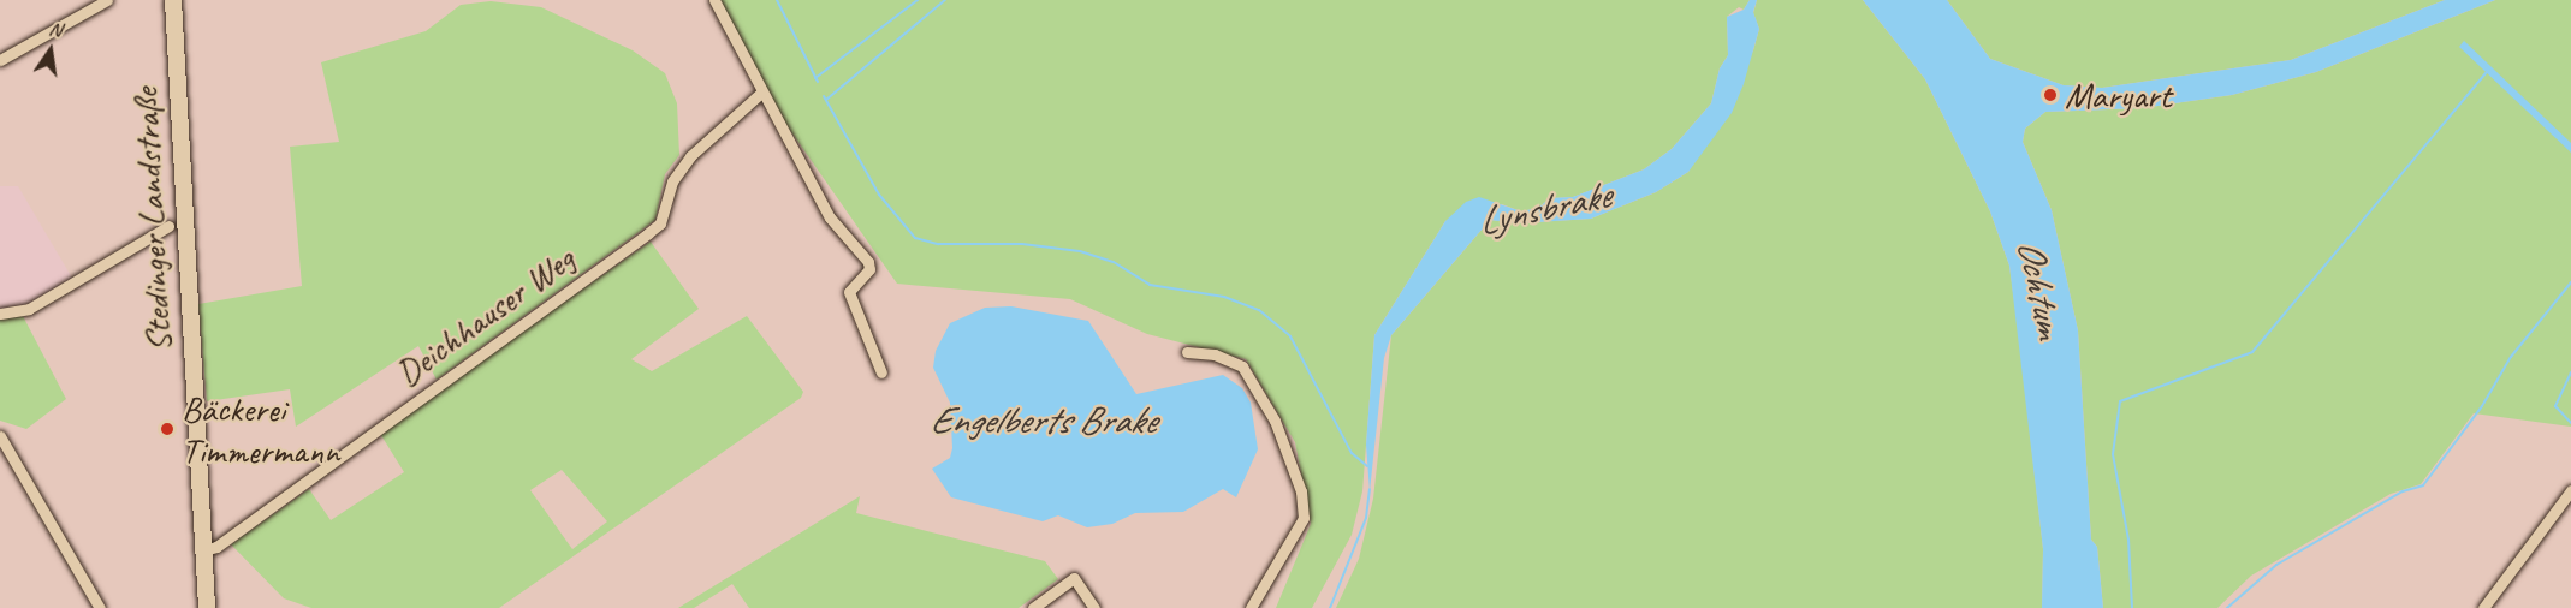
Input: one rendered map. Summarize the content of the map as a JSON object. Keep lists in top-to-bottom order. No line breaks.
{"streets":{"main road":["Stedinger Landstraße"],"street":["Deichhauser Weg"]},"crossings":[["Stedinger Landstraße","Deichhauser Weg"]],"water":["Lynsbrake","Ochtum","Engelberts Brake"],"places":["Maryart","Bäckerei Timmermann"],"north":"top"}
